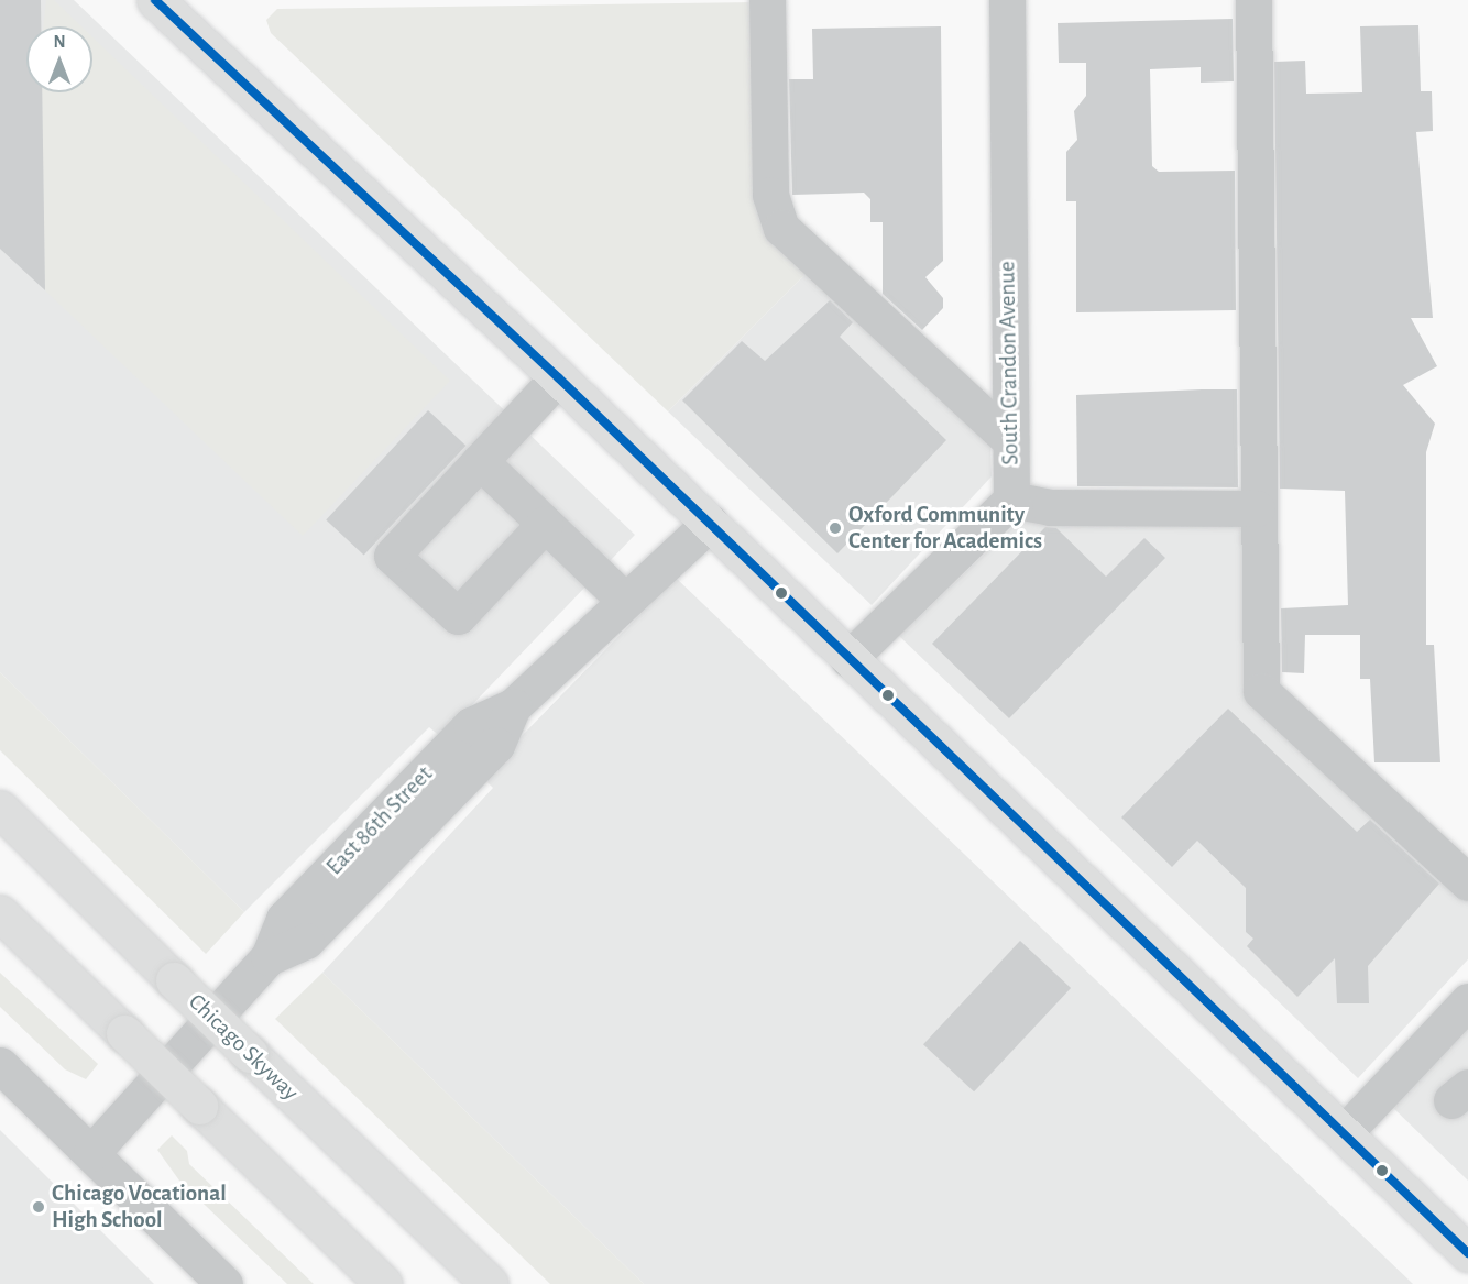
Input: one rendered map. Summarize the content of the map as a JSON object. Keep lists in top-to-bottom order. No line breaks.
{"streets":{"main road":["Chicago Skyway"],"street":["South Crandon Avenue","East 86th Street"]},"places":["Oxford Community Center for Academics","Chicago Vocational High School"],"north":"top"}
